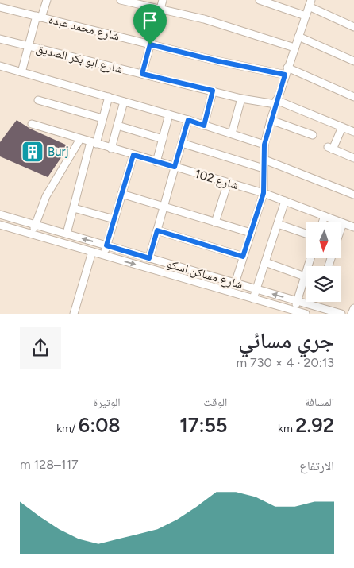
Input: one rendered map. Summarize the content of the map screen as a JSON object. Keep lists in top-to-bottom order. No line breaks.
{"streets":{"street":["شارع محمد عبده","شارع ابو بكر الصديق","شارع 102","شارع مساكن اسكو"]},"places":{"building":["Burj"]},"north":"bottom","page":{"heading":["جري مسائي","20:13 · 4 × 730 m"],"stats":[["المسافة","2.92 km"],["الوقت","17:55"],["الوتيرة","6:08 /km"]],"chart":["الارتفاع","117–128 m"]}}
